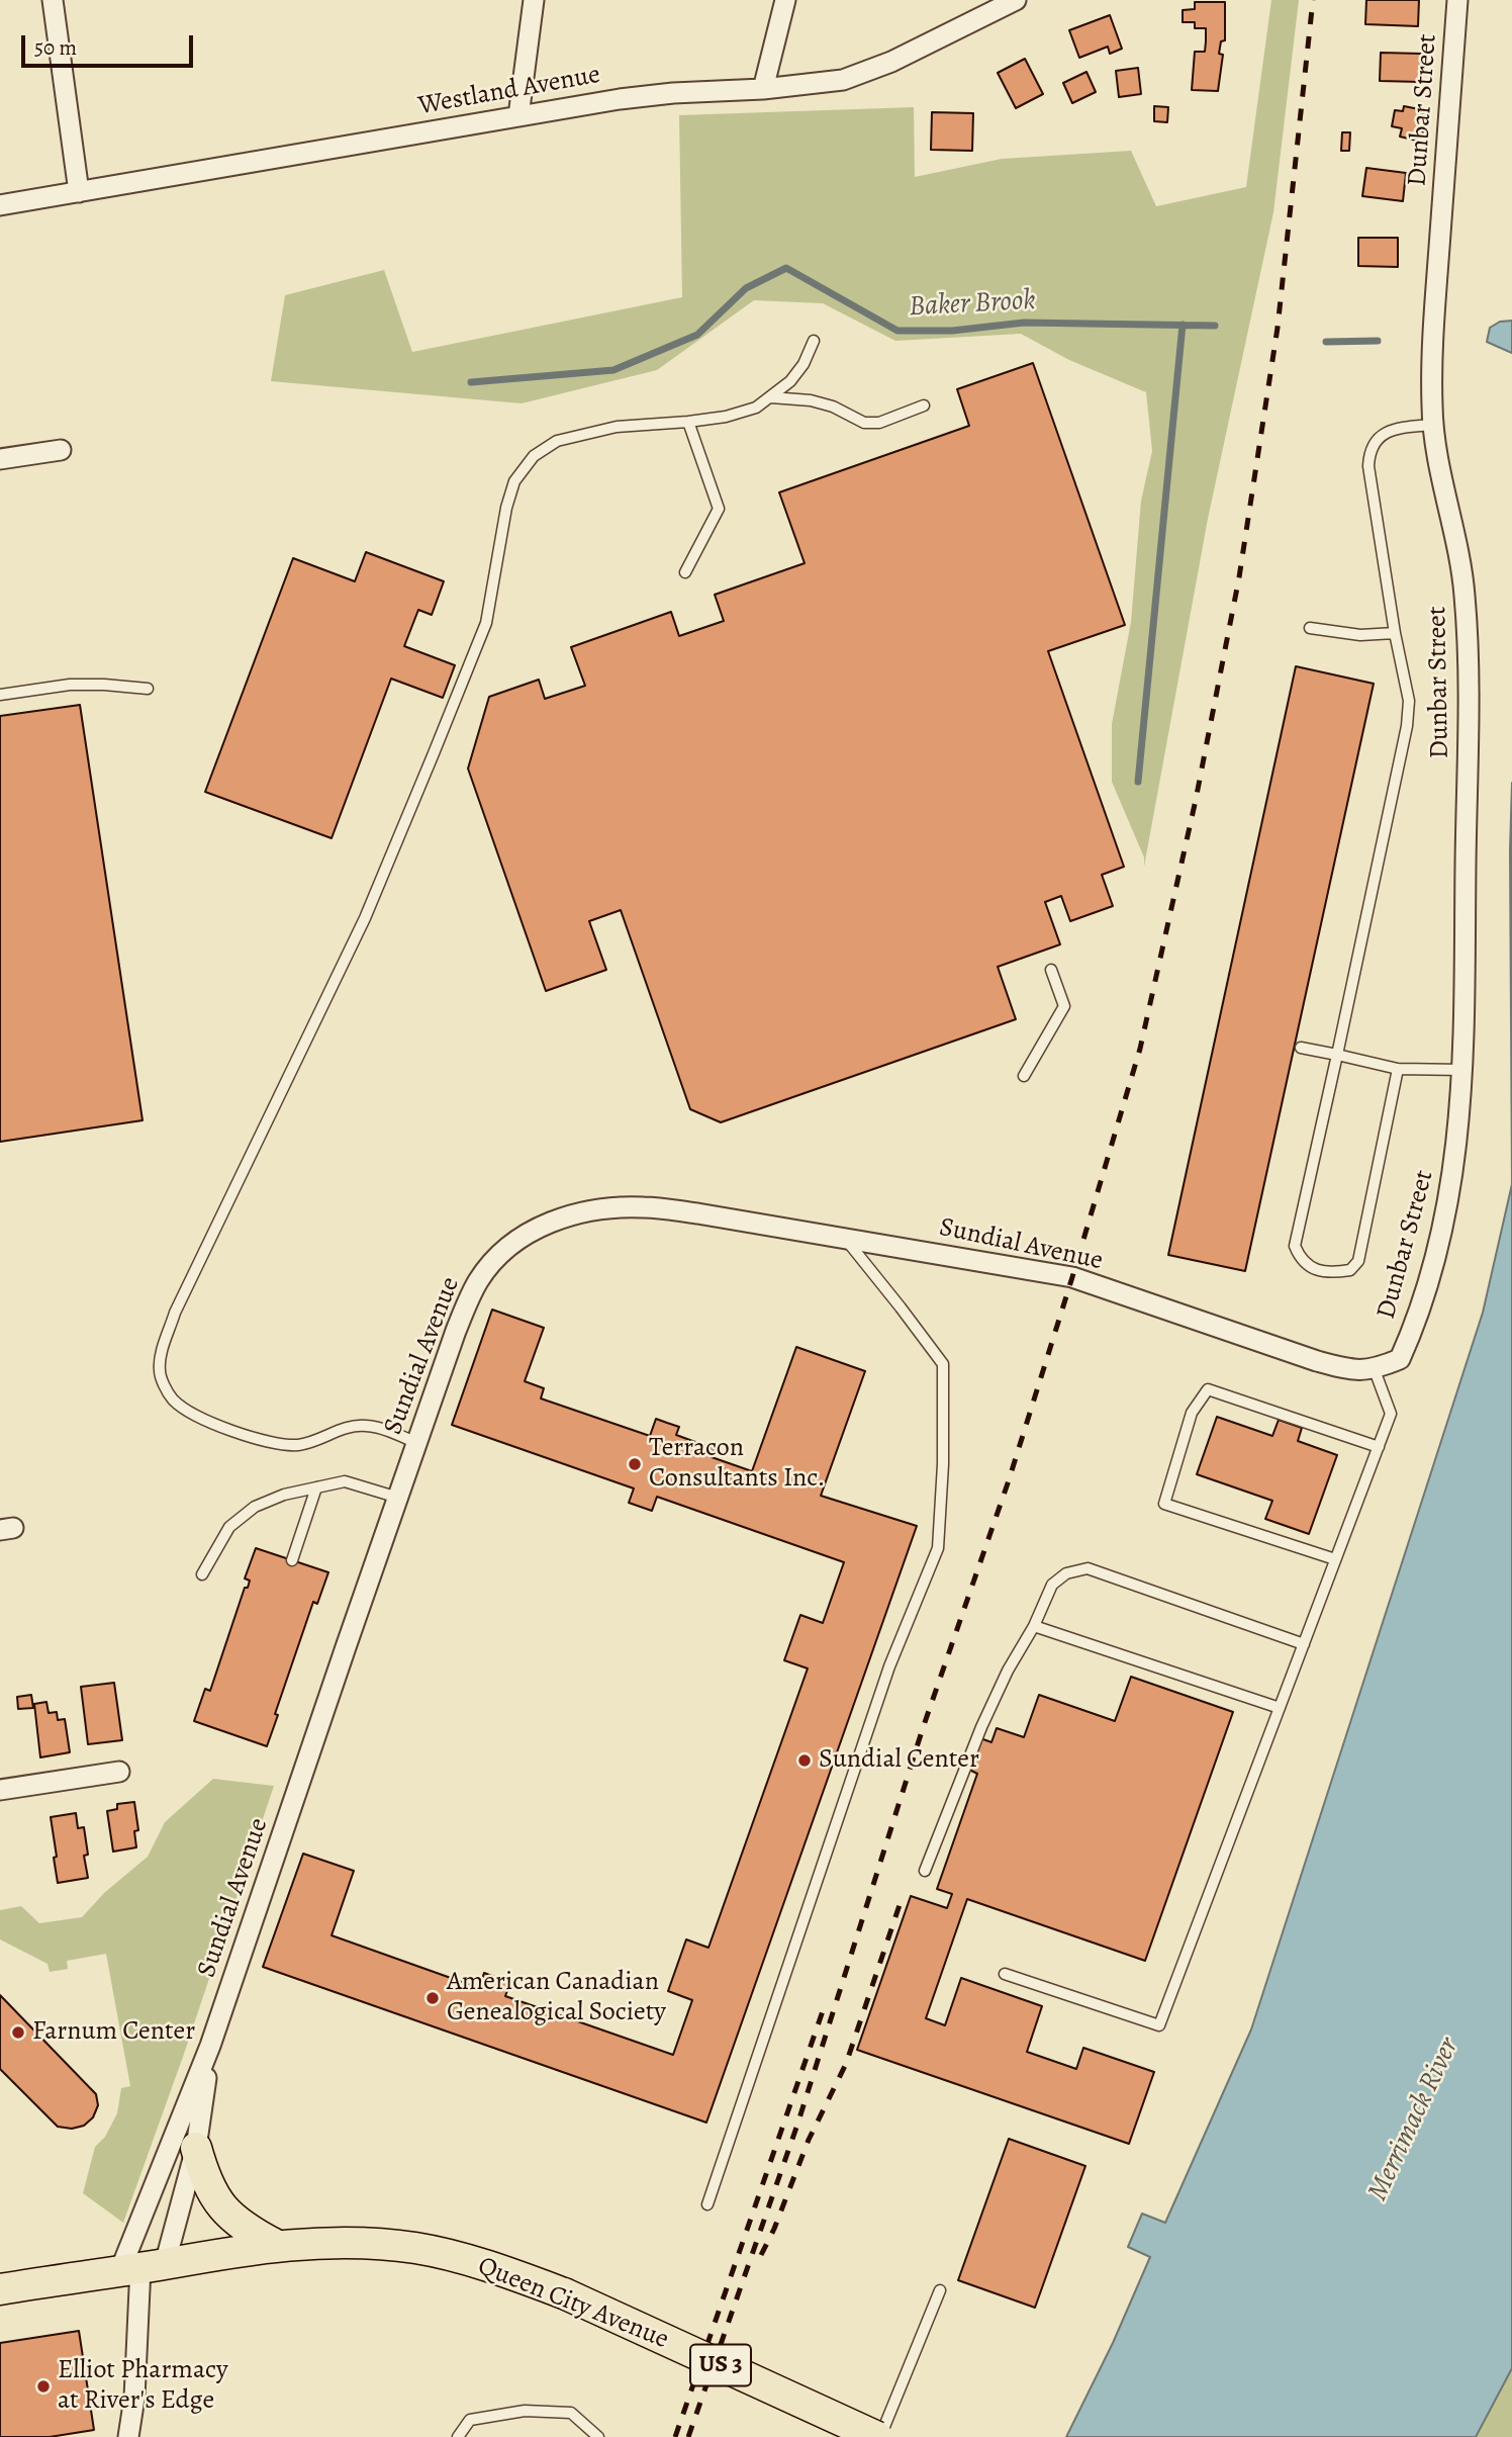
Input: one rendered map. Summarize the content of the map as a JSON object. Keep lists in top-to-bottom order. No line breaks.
{"streets":{"main road":["Queen City Avenue","US 3"],"street":["Westland Avenue","Dunbar Street","Sundial Avenue"]},"crossings":[["Dunbar Street","Sundial Avenue"],["Sundial Avenue","Queen City Avenue"]],"water":["Baker Brook","Merrimack River"],"places":["Terracon Consultants Inc.","Sundial Center","American Canadian Genealogical Society","Farnum Center","Elliot Pharmacy at River's Edge"],"scale_bar":"50 m"}
